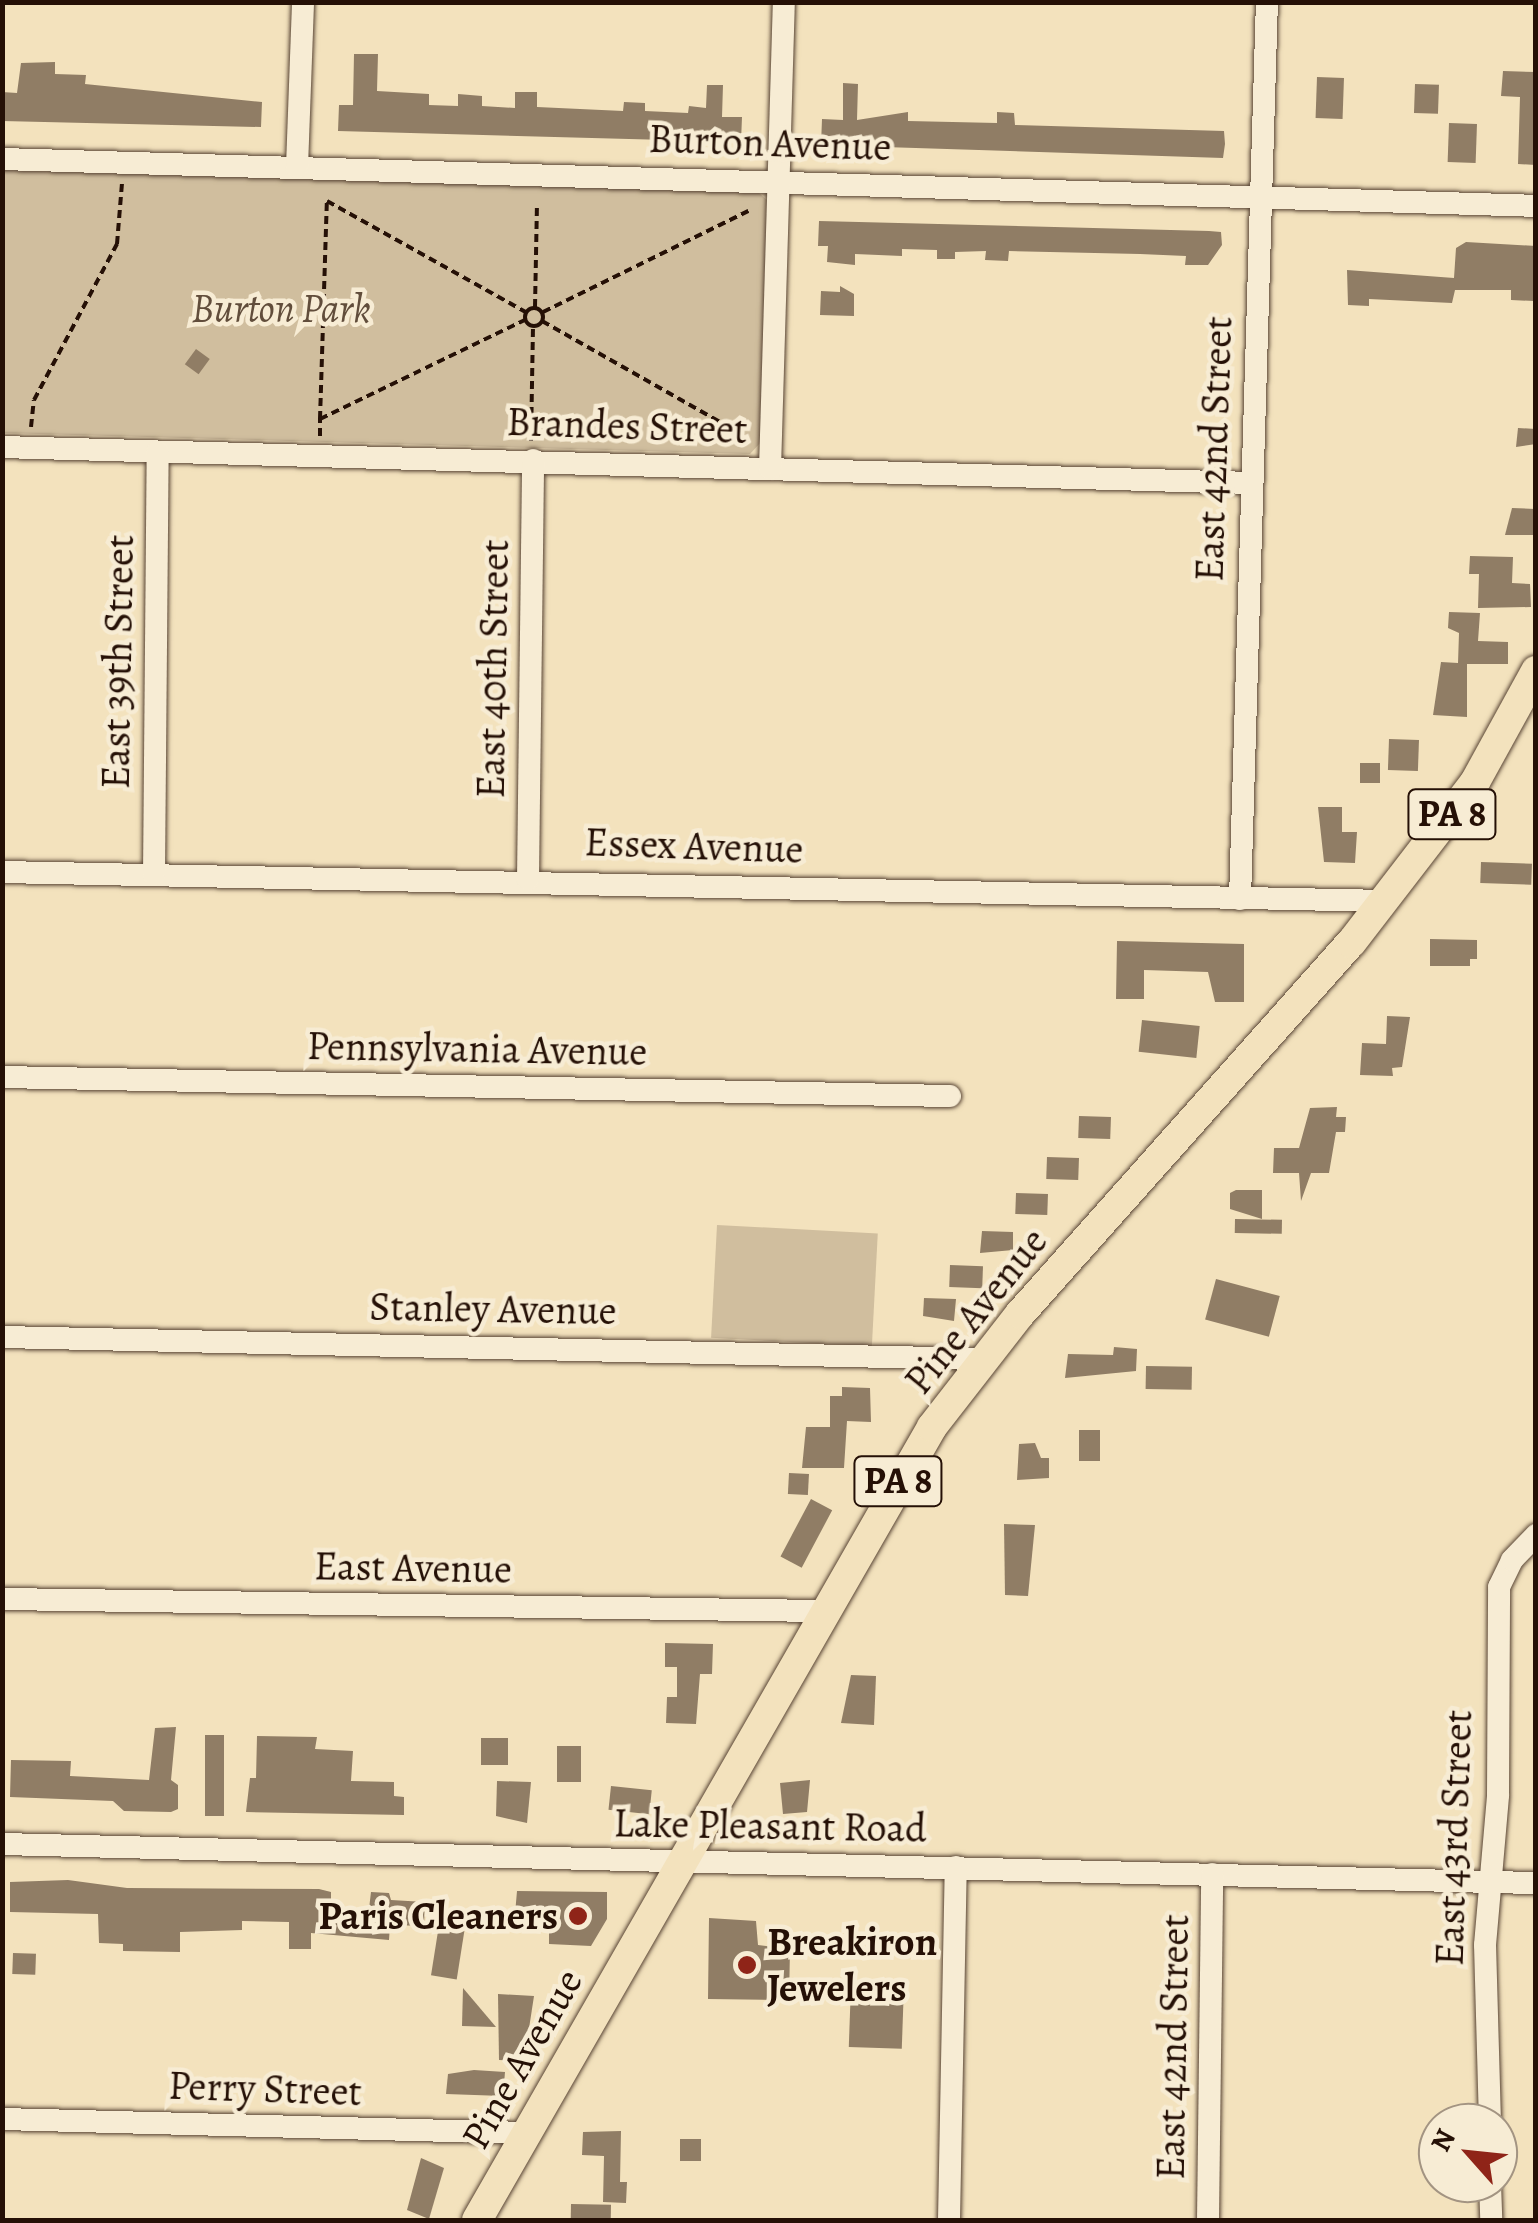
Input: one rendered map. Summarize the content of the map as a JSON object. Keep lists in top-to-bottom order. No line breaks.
{"streets":{"main road":["PA 8","Pine Avenue"],"street":["Burton Avenue","Brandes Street","East 42nd Street","East 39th Street","East 40th Street","Essex Avenue","Pennsylvania Avenue","Stanley Avenue","East Avenue","Lake Pleasant Road","East 43rd Street","Perry Street"]},"crossings":[["Burton Avenue","East 42nd Street"],["Brandes Street","East 42nd Street"],["Brandes Street","East 39th Street"],["Brandes Street","East 40th Street"],["East 42nd Street","Essex Avenue"],["East 42nd Street","Lake Pleasant Road"],["East 39th Street","Essex Avenue"],["East 40th Street","Essex Avenue"],["Essex Avenue","Pine Avenue"],["Stanley Avenue","Pine Avenue"],["Pine Avenue","East Avenue"],["Pine Avenue","Lake Pleasant Road"],["Pine Avenue","Perry Street"],["Lake Pleasant Road","East 43rd Street"]],"parks":["Burton Park"],"places":["Paris Cleaners","Breakiron Jewelers"],"north":"top left"}
